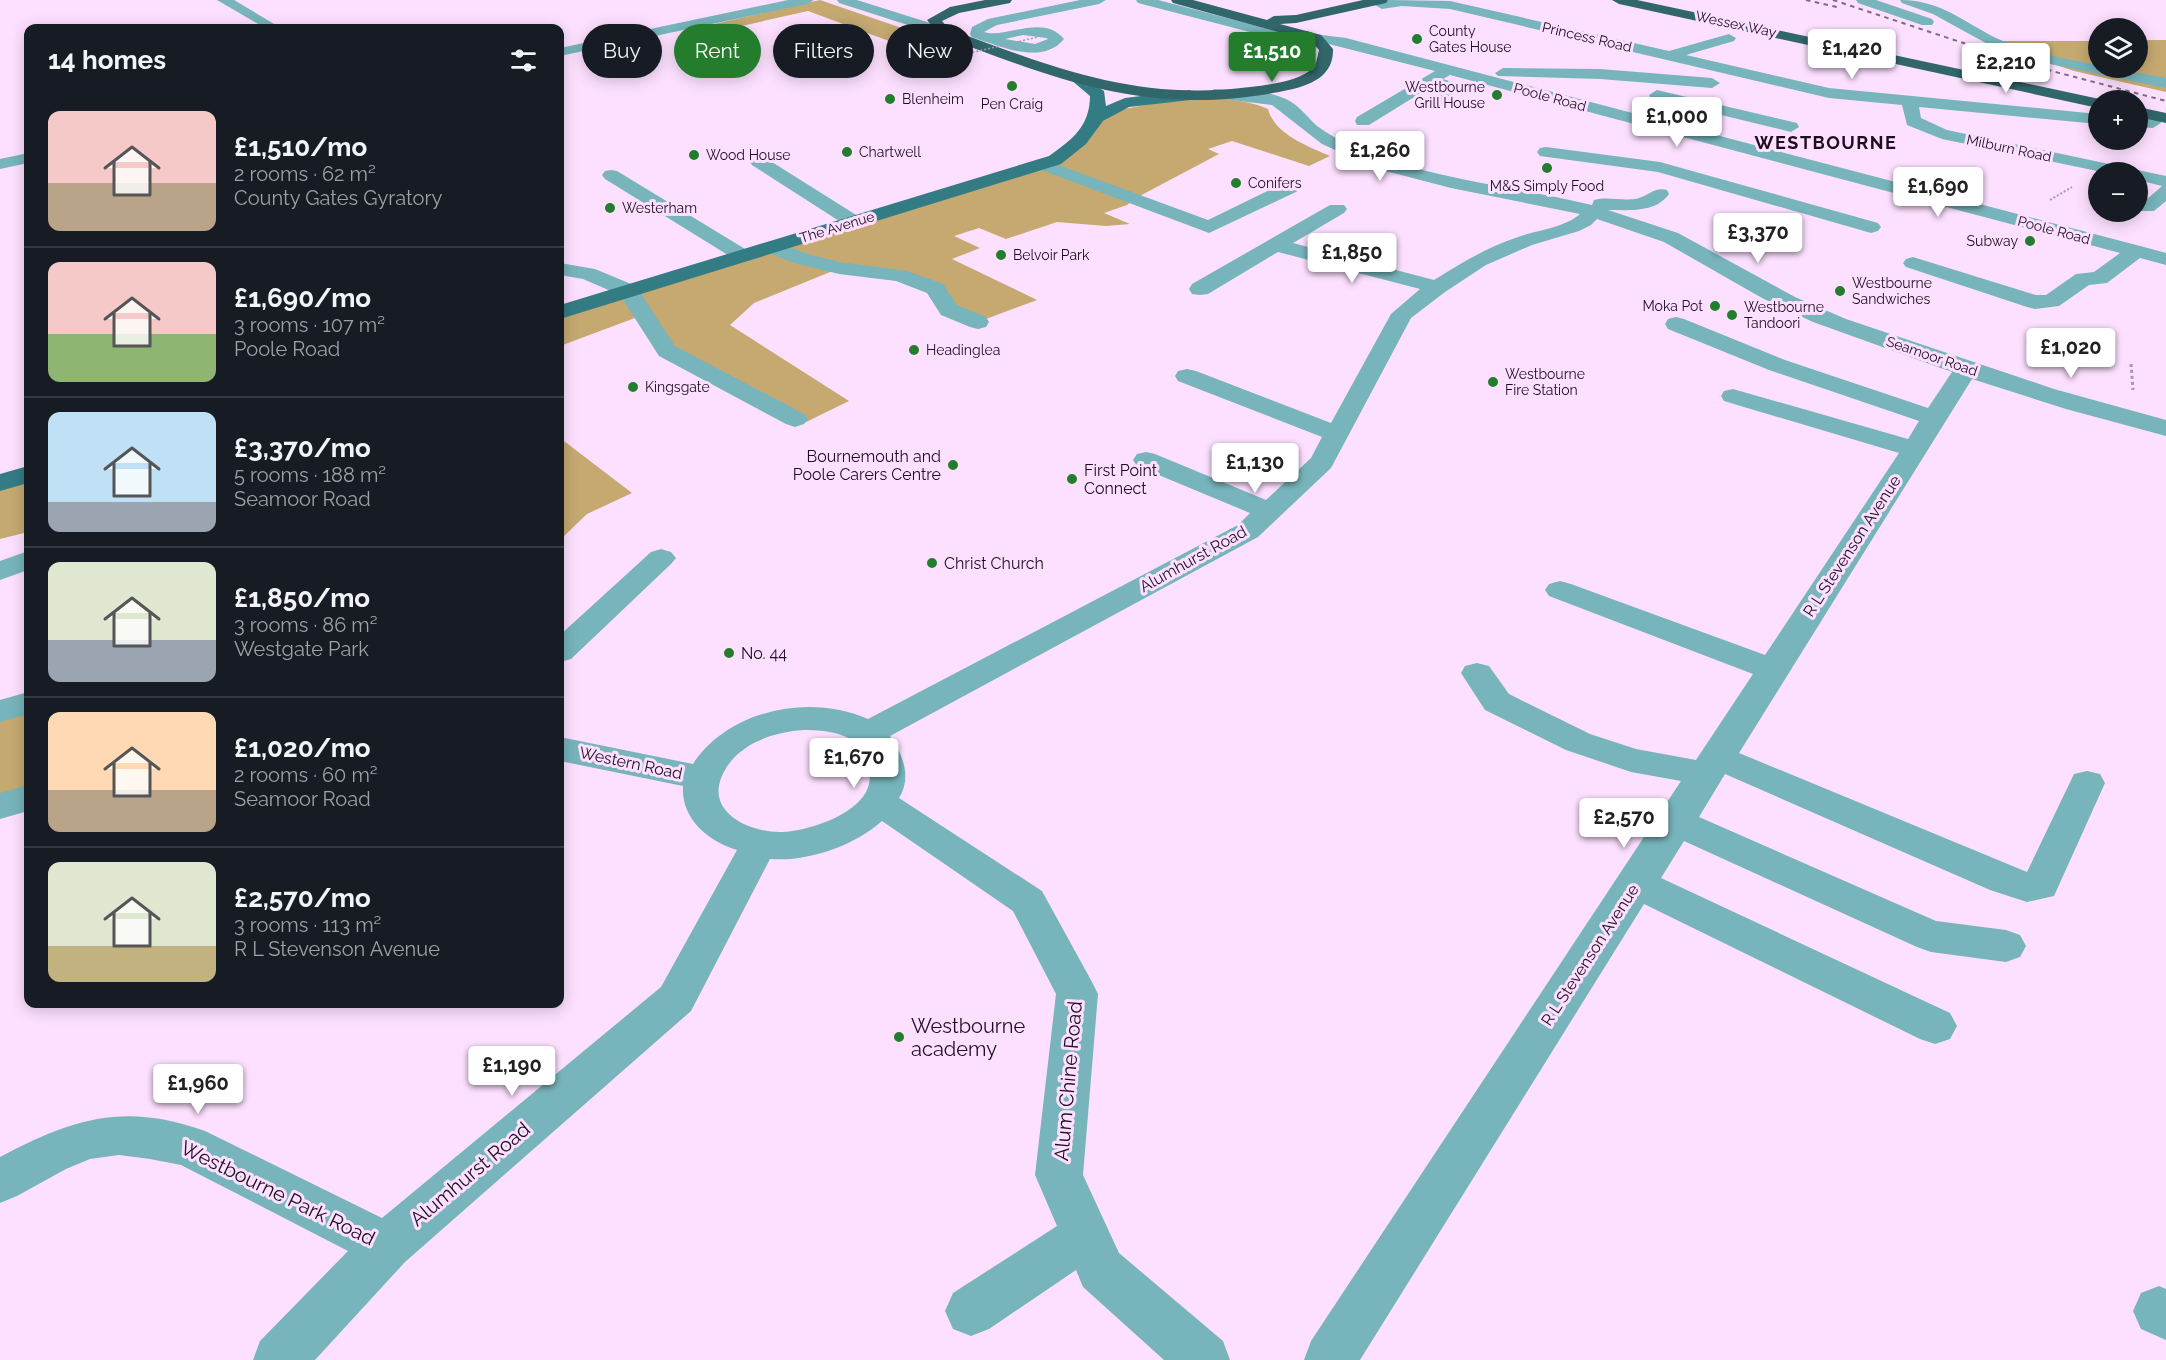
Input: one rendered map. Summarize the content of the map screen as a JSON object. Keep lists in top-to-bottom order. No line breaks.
{"streets":{"highway":["Wessex Way"],"main road":["The Avenue"],"street":["Princess Road","Poole Road","Milburn Road","Seamoor Road","R L Stevenson Avenue","Alumhurst Road","Western Road","Alum Chine Road","Westbourne Park Road"]},"crossings":[["Seamoor Road","R L Stevenson Avenue"],["Seamoor Road","Alumhurst Road"],["Alumhurst Road","Western Road"],["Alumhurst Road","Alum Chine Road"],["Alumhurst Road","Westbourne Park Road"],["Western Road","Alum Chine Road"]],"districts":["WESTBOURNE"],"places":["County Gates House","Pen Craig","Westbourne Grill House","Blenheim","Chartwell","Wood House","M&S Simply Food","Conifers","Westerham","Subway","Belvoir Park","Westbourne Sandwiches","Moka Pot","Westbourne Tandoori","Headinglea","Westbourne Fire Station","Kingsgate","Bournemouth and Poole Carers Centre","First Point Connect","Christ Church","No. 44","Westbourne academy"],"page":{"map_buttons":["+","−"],"chip":["Buy","Rent","Filters","New"],"heading":"14 homes","price":["£1,420","£1,510","£2,210","£1,000","£1,260","£1,690","£3,370","£1,850","£1,020","£1,130","£1,670","£2,570","£1,190","£1,960"],"list":[{"name":"£1,510/mo","note":"2 rooms · 62 m² · County Gates Gyratory"},{"name":"£1,690/mo","note":"3 rooms · 107 m² · Poole Road"},{"name":"£3,370/mo","note":"5 rooms · 188 m² · Seamoor Road"},{"name":"£1,850/mo","note":"3 rooms · 86 m² · Westgate Park"},{"name":"£1,020/mo","note":"2 rooms · 60 m² · Seamoor Road"},{"name":"£2,570/mo","note":"3 rooms · 113 m² · R L Stevenson Avenue"}]}}
